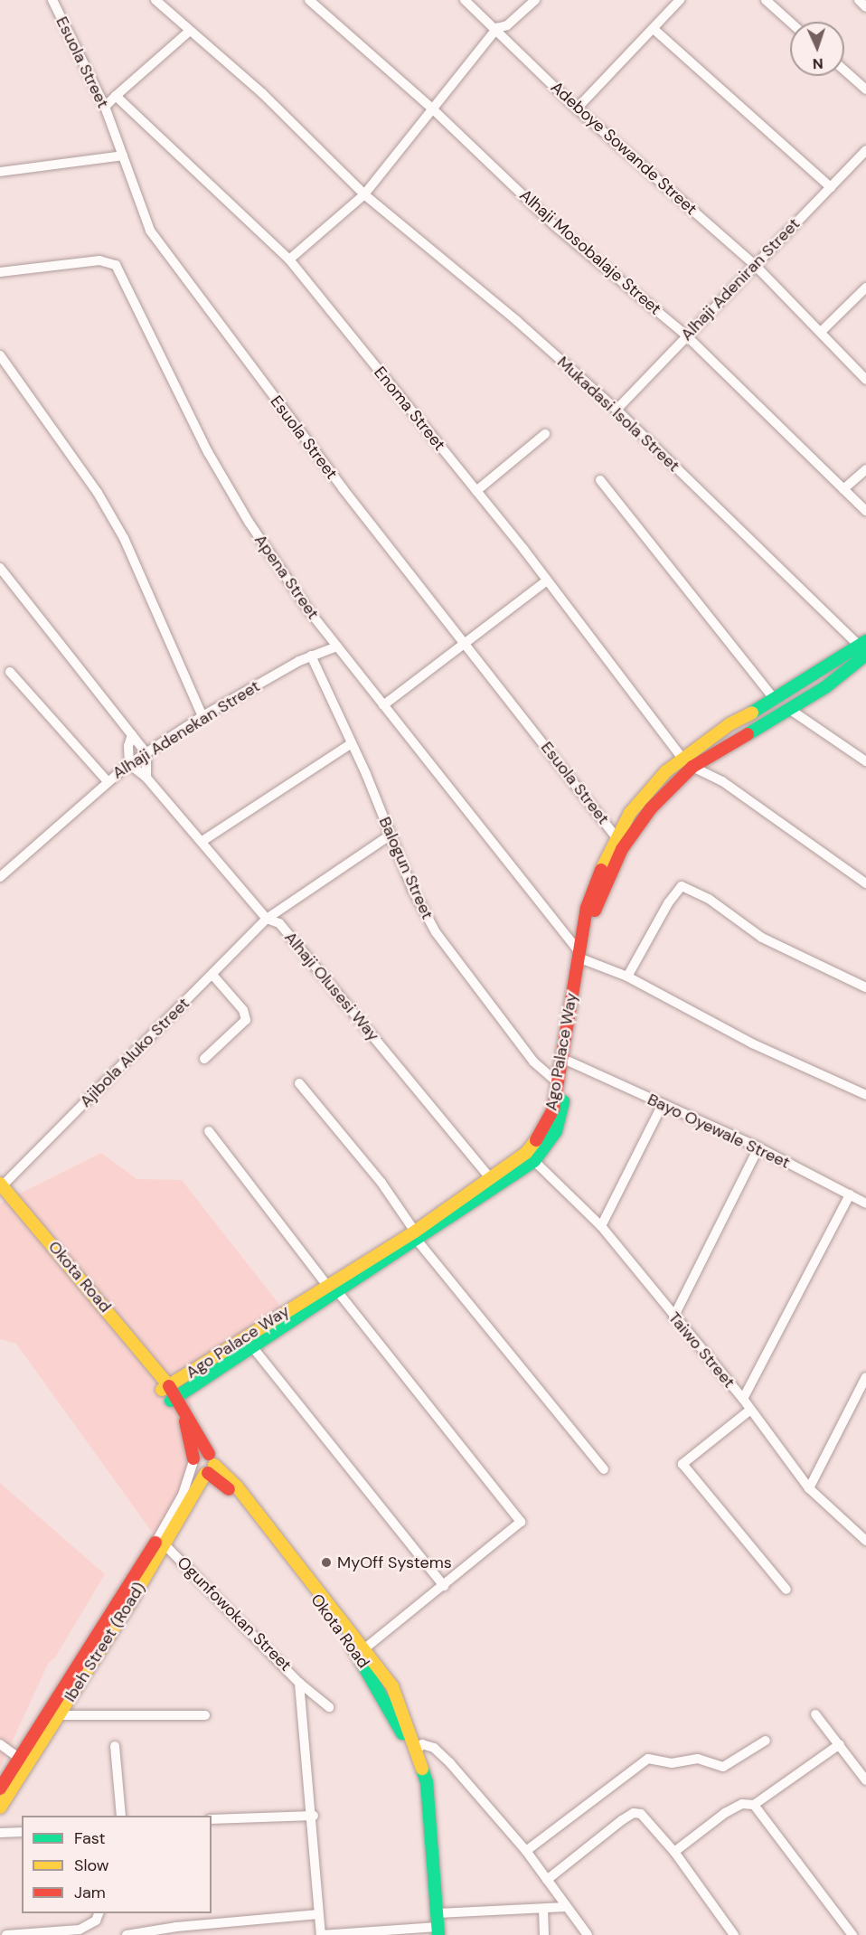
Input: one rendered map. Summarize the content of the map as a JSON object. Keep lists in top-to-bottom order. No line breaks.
{"streets":{"main road":["Ago Palace Way","Okota Road","Ibeh Street (Road)"],"street":["Esuola Street","Adeboye Sowande Street","Alhaji Mosobalaje Street","Alhaji Adeniran Street","Enoma Street","Mukadasi Isola Street","Apena Street","Alhaji Adenekan Street","Balogun Street","Alhaji Olusesi Way","Ajibola Aluko Street","Bayo Oyewale Street","Taiwo Street","Ogunfowokan Street"]},"crossings":[["Esuola Street","Ago Palace Way"],["Adeboye Sowande Street","Alhaji Adeniran Street"],["Alhaji Mosobalaje Street","Alhaji Adeniran Street"],["Alhaji Adeniran Street","Mukadasi Isola Street"],["Enoma Street","Ago Palace Way"],["Mukadasi Isola Street","Ago Palace Way"],["Apena Street","Alhaji Adenekan Street"],["Apena Street","Ago Palace Way"],["Alhaji Adenekan Street","Balogun Street"],["Alhaji Adenekan Street","Alhaji Olusesi Way"],["Balogun Street","Ago Palace Way"],["Balogun Street","Ajibola Aluko Street"],["Alhaji Olusesi Way","Ago Palace Way"],["Alhaji Olusesi Way","Ajibola Aluko Street"],["Ago Palace Way","Bayo Oyewale Street"],["Ago Palace Way","Okota Road"],["Ago Palace Way","Taiwo Street"],["Ajibola Aluko Street","Okota Road"],["Okota Road","Ibeh Street (Road)"],["Ogunfowokan Street","Ibeh Street (Road)"]],"places":["MyOff Systems"],"legend":["Fast","Slow","Jam"],"north":"bottom"}
